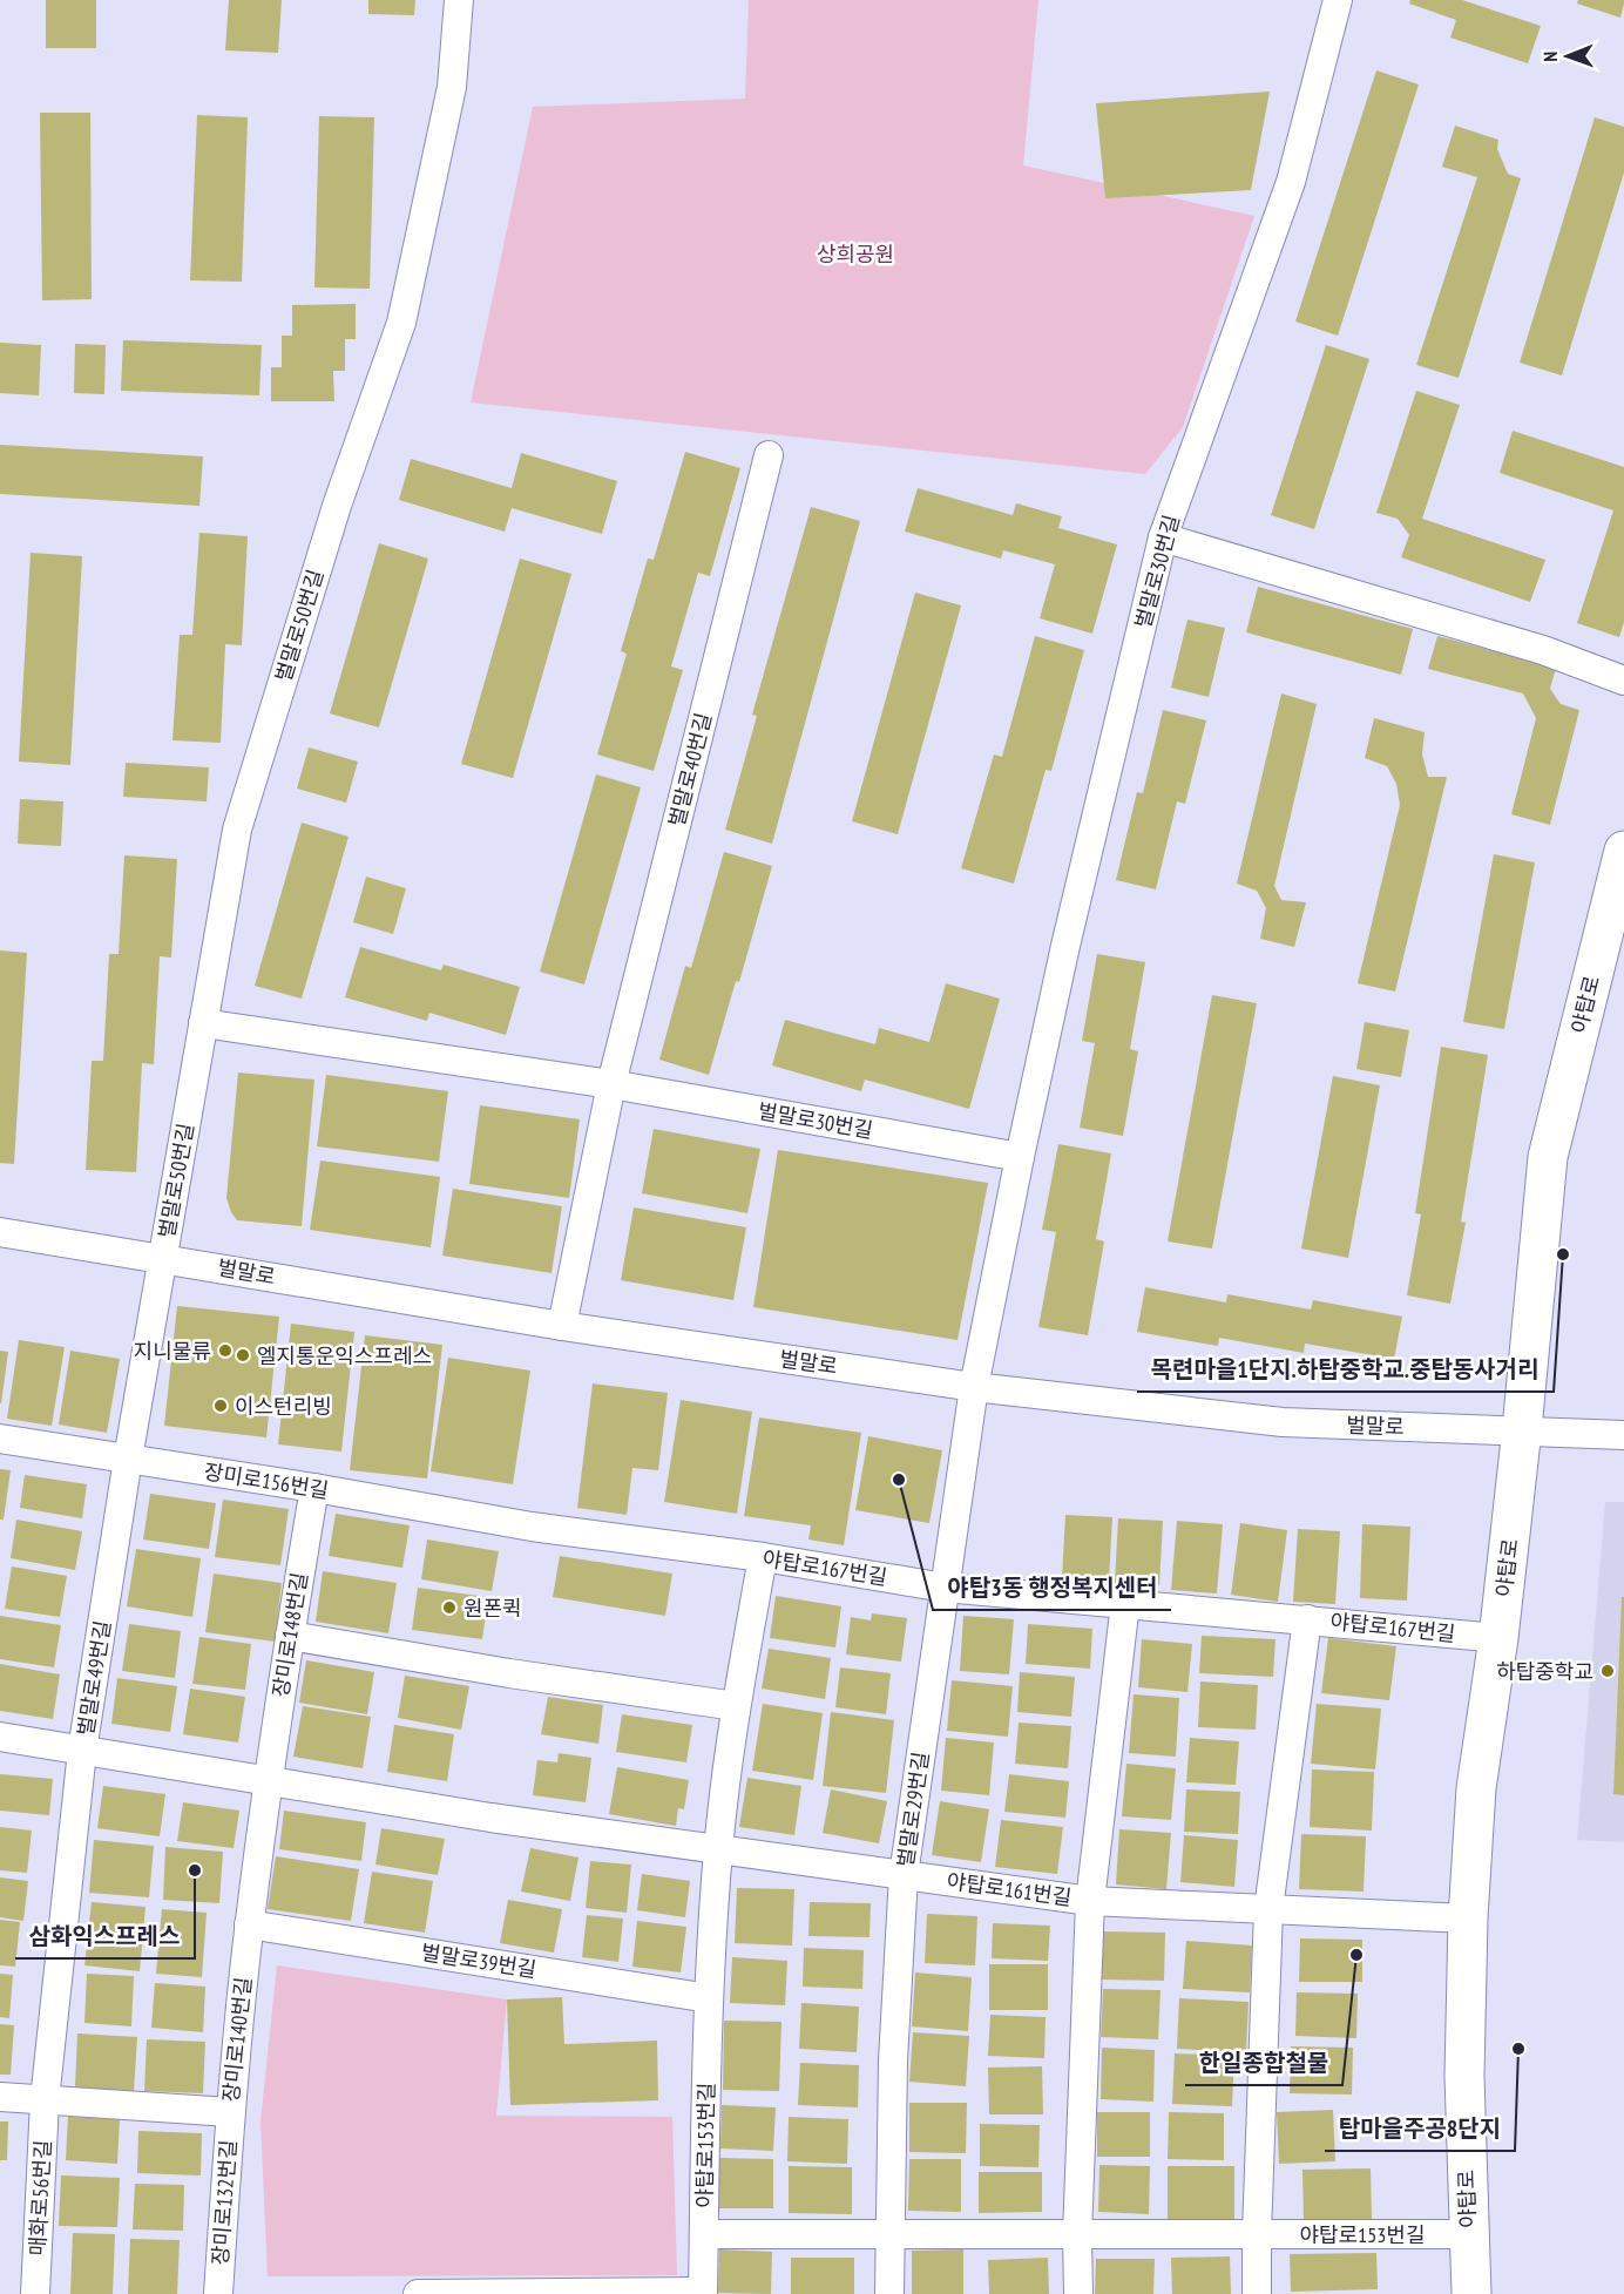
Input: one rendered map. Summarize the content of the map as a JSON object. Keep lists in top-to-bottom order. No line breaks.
{"streets":{"street":["벌말로30번길","벌말로50번길","벌말로40번길","야탑로","벌말로","장미로156번길","야탑로167번길","장미로148번길","벌말로49번길","벌말로29번길","야탑로161번길","벌말로39번길","장미로140번길","야탑로153번길","매화로56번길","장미로132번길"]},"crossings":[["벌말로30번길","벌말로40번길"],["벌말로30번길","벌말로"],["벌말로30번길","벌말로29번길"],["벌말로50번길","벌말로"],["벌말로50번길","벌말로49번길"],["벌말로40번길","벌말로"],["야탑로","벌말로"],["야탑로","야탑로167번길"],["야탑로","야탑로161번길"],["야탑로","야탑로153번길"],["벌말로","벌말로49번길"],["벌말로","벌말로29번길"],["장미로156번길","야탑로167번길"],["장미로156번길","장미로148번길"],["장미로156번길","벌말로49번길"],["야탑로167번길","벌말로29번길"],["야탑로167번길","야탑로161번길"],["장미로148번길","야탑로161번길"],["장미로148번길","장미로140번길"],["벌말로49번길","장미로140번길"],["벌말로49번길","매화로56번길"],["벌말로29번길","야탑로161번길"],["벌말로29번길","야탑로153번길"],["야탑로161번길","장미로140번길"],["야탑로161번길","야탑로153번길"],["벌말로39번길","장미로140번길"],["벌말로39번길","야탑로153번길"],["장미로140번길","매화로56번길"],["장미로140번길","장미로132번길"]],"parks":["상희공원"],"places":["목련마을1단지.하탑중학교.중탑동사거리","지니물류","엘지통운익스프레스","이스턴리빙","야탑3동 행정복지센터","원폰퀵","하탑중학교","삼화익스프레스","한일종합철물","탑마을주공8단지"],"north":"left"}
